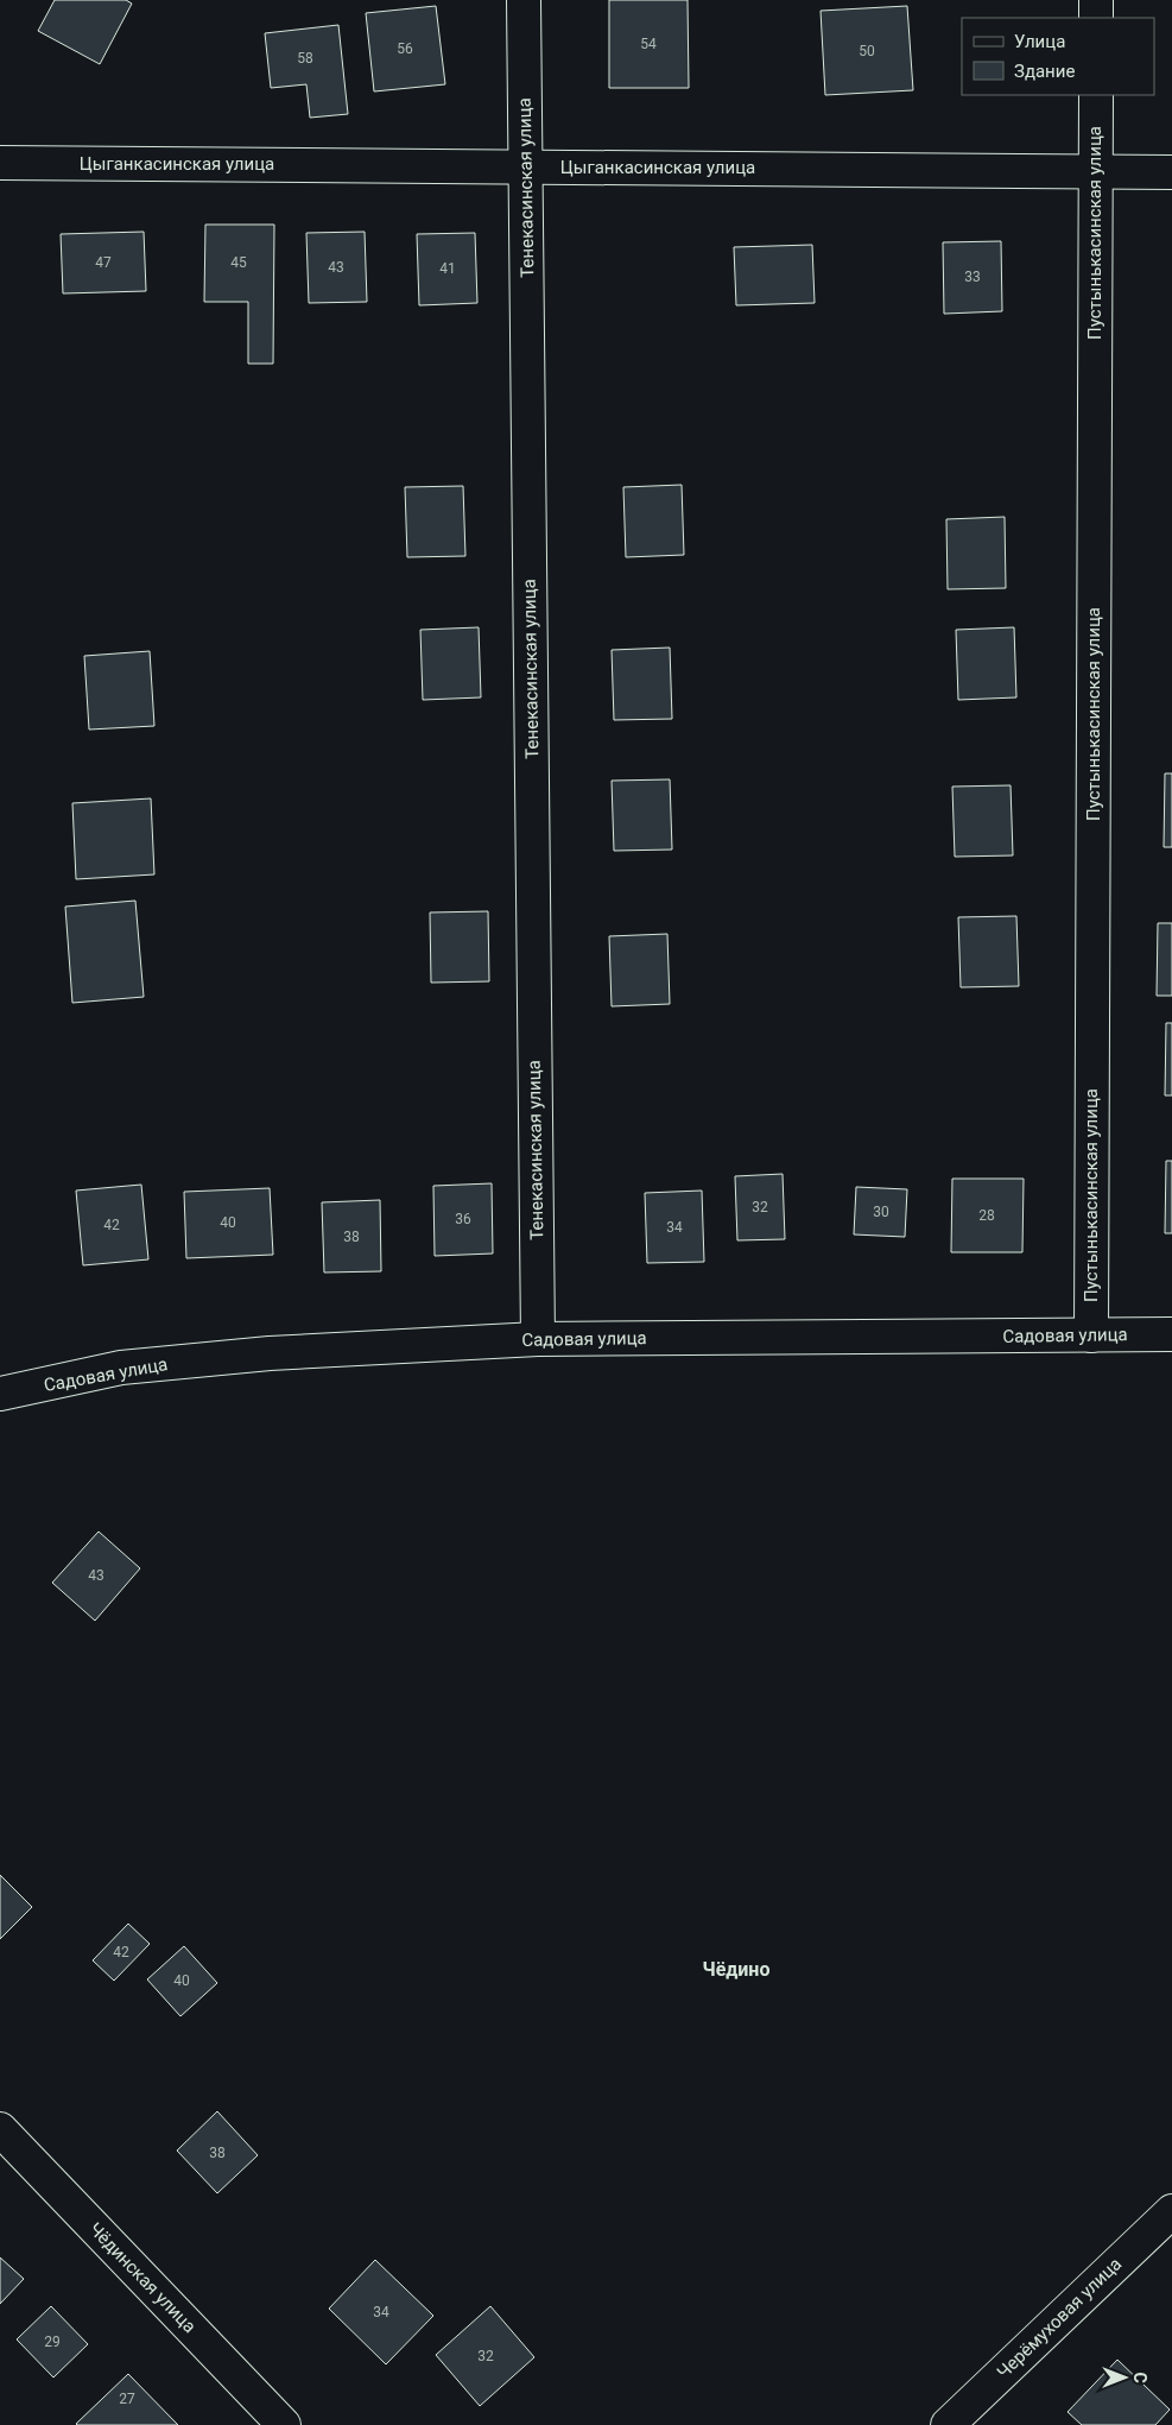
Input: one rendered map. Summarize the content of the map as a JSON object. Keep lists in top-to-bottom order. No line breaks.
{"streets":{"street":["Цыганкасинская улица","Тенекасинская улица","Пустынькасинская улица","Садовая улица","Чёдинская улица","Черёмуховая улица"]},"crossings":[["Цыганкасинская улица","Тенекасинская улица"],["Цыганкасинская улица","Пустынькасинская улица"],["Тенекасинская улица","Садовая улица"],["Пустынькасинская улица","Садовая улица"]],"districts":["Чёдино"],"house_numbers":["54","56","50","58","47","45","43","41","33","32","30","28","36","40","42","34","38","43","42","40","38","34","29","32","27"],"legend":["Улица","Здание"],"north":"right"}
